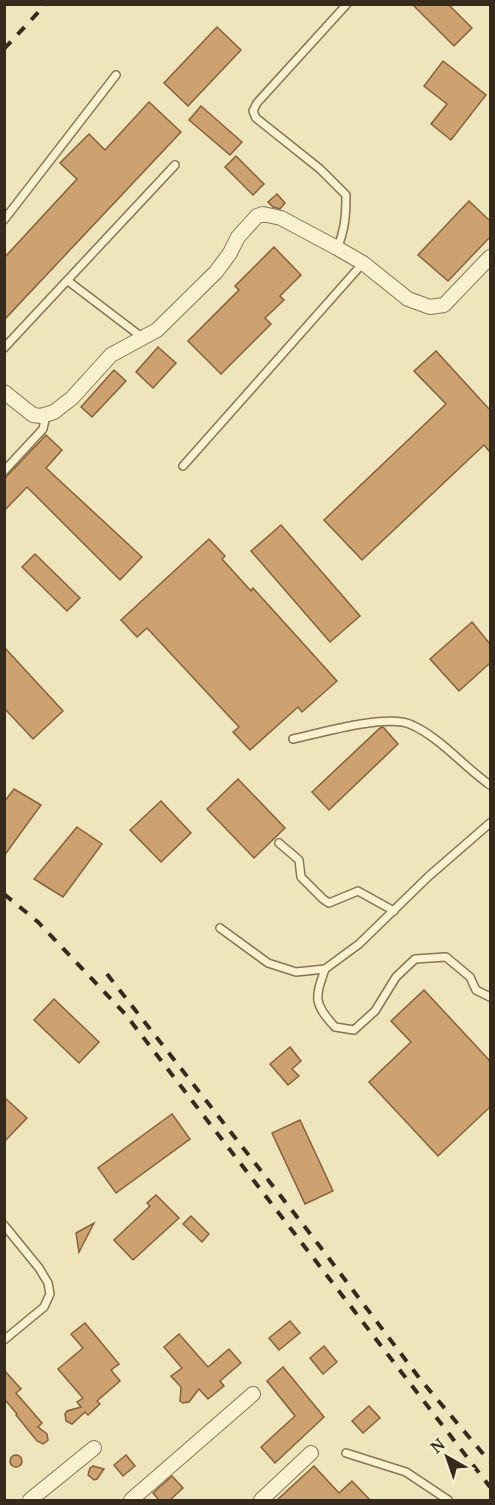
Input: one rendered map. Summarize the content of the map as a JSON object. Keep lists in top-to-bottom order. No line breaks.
{"north":"top left"}
